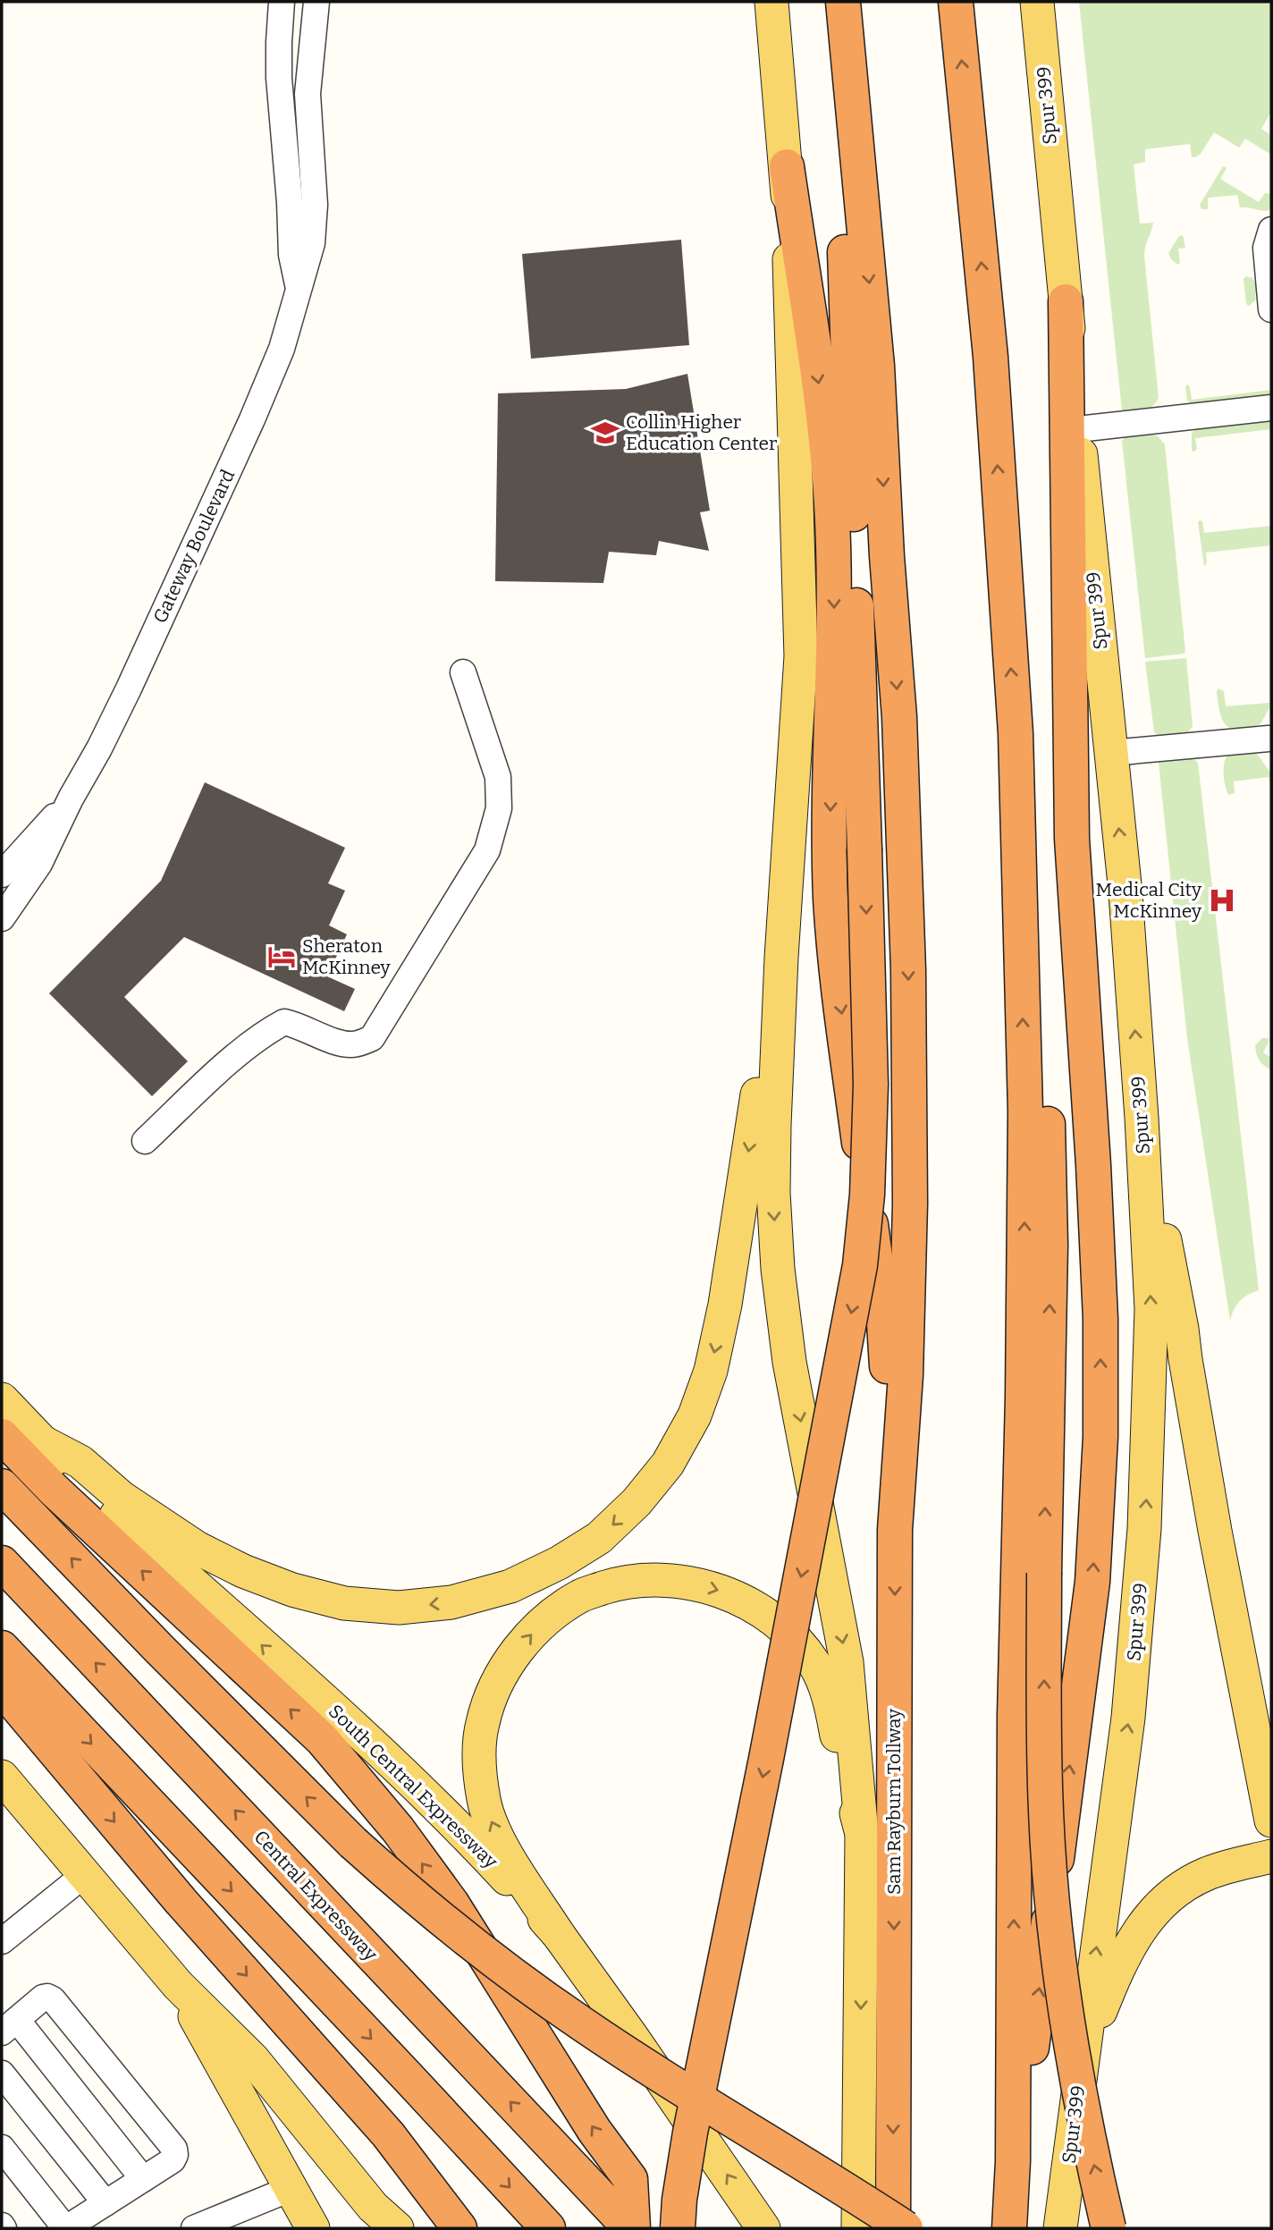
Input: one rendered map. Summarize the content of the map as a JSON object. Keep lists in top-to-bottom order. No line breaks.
{"streets":{"highway":["Sam Rayburn Tollway","Central Expressway"],"main road":["Spur 399","South Central Expressway"],"street":["Gateway Boulevard"]},"one_way":["South Central Expressway"],"places":{"school or university":["Collin Higher Education Center"],"hospital":["Medical City McKinney"],"hotel":["Sheraton McKinney"]}}
